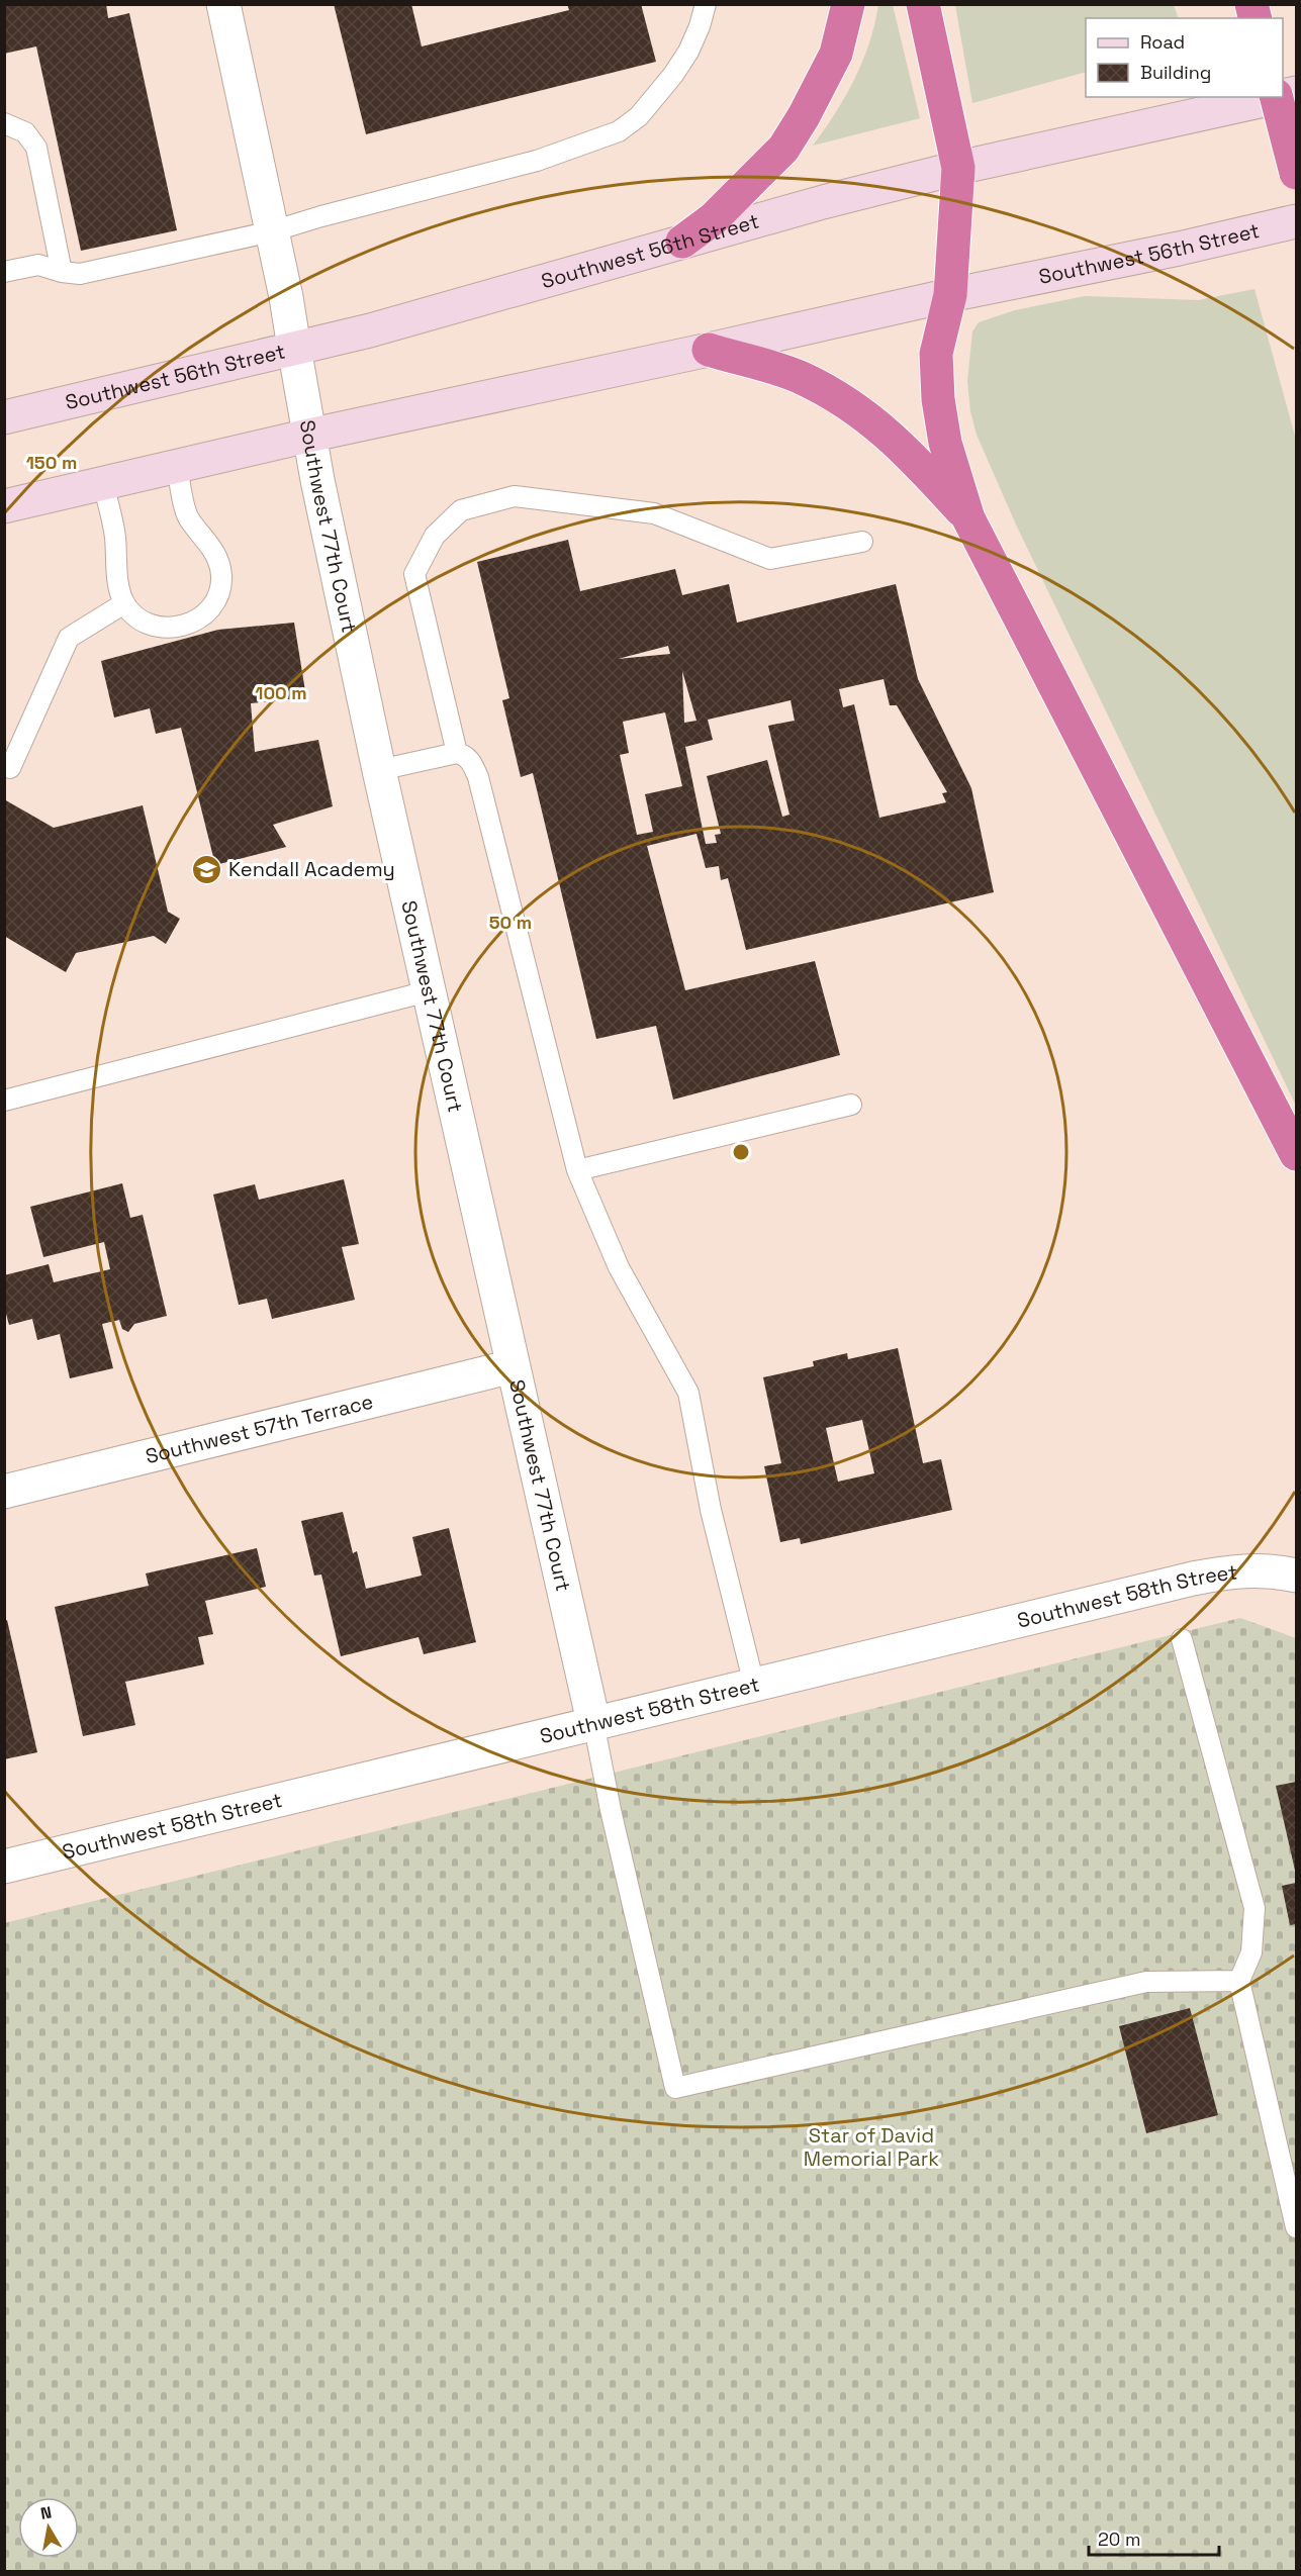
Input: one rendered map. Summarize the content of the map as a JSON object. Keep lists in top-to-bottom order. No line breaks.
{"streets":{"main road":["Southwest 56th Street"],"street":["Southwest 77th Court","Southwest 57th Terrace","Southwest 58th Street"]},"crossings":[["Southwest 56th Street","Southwest 77th Court"],["Southwest 77th Court","Southwest 57th Terrace"],["Southwest 77th Court","Southwest 58th Street"]],"parks":["Star of David Memorial Park"],"places":{"school or university":["Kendall Academy"]},"legend":["Road","Building"],"scale_bar":"20 m","north":"top","rings":["150 m","100 m","50 m"]}
